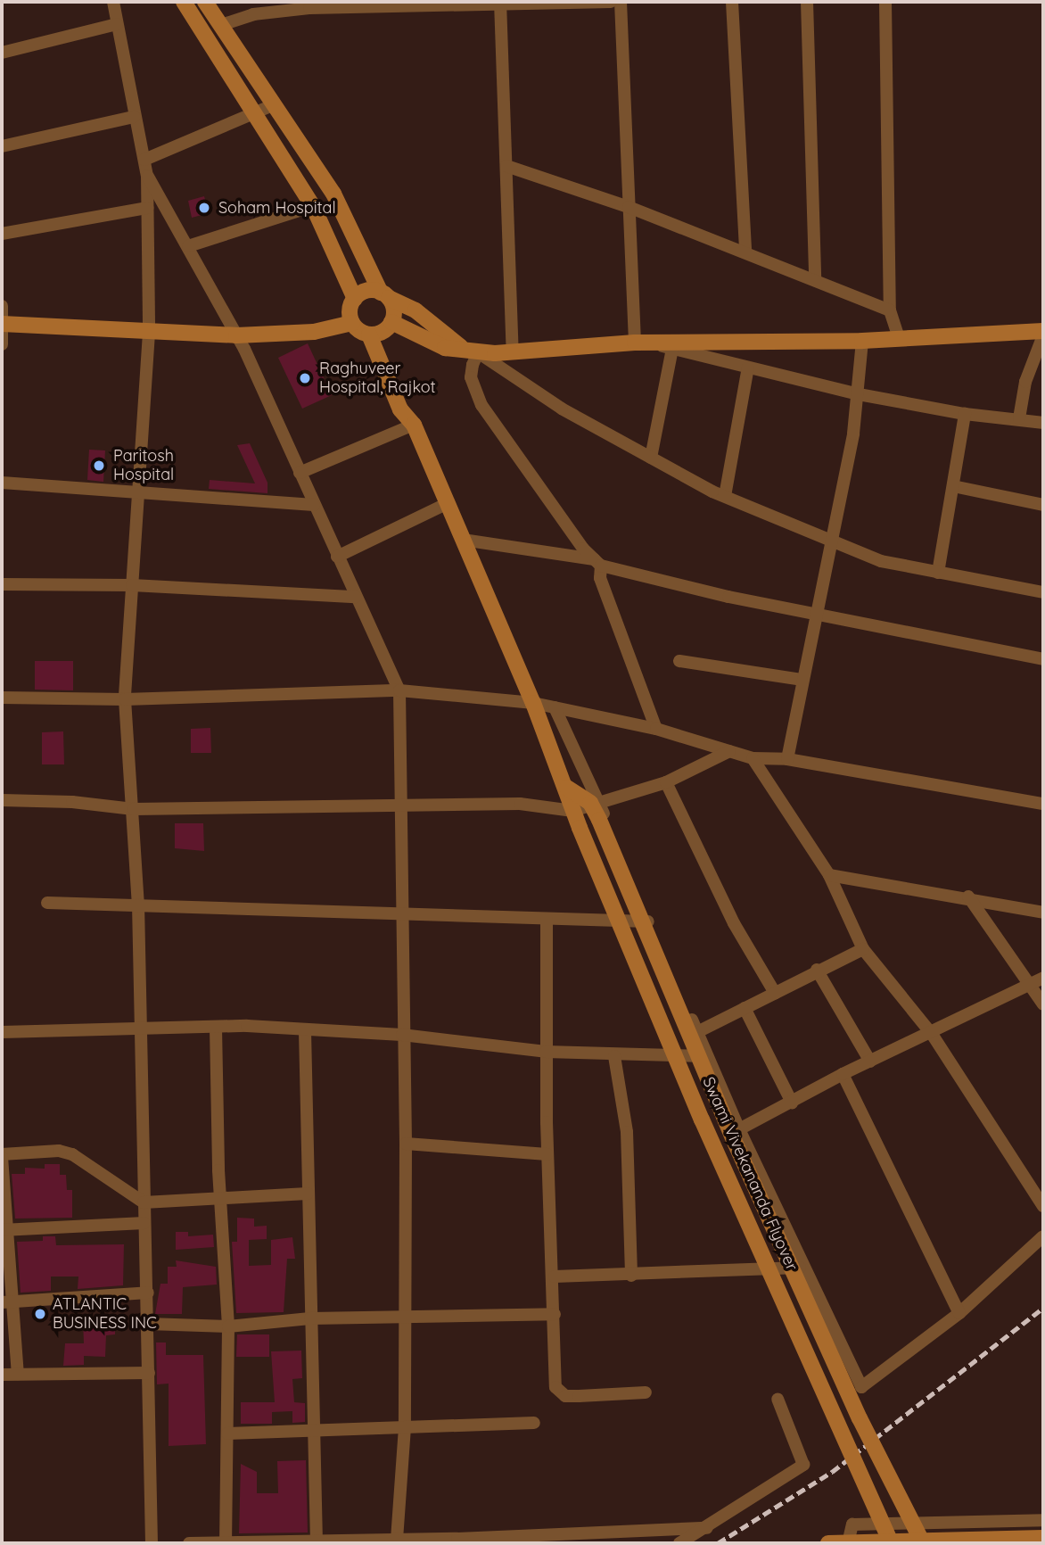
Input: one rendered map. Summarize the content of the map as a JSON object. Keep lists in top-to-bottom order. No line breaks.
{"streets":{"main road":["Swami Vivekananda Flyover"]},"places":["Soham Hospital","Raghuveer Hospital, Rajkot","Paritosh Hospital","ATLANTIC BUSINESS INC"]}
